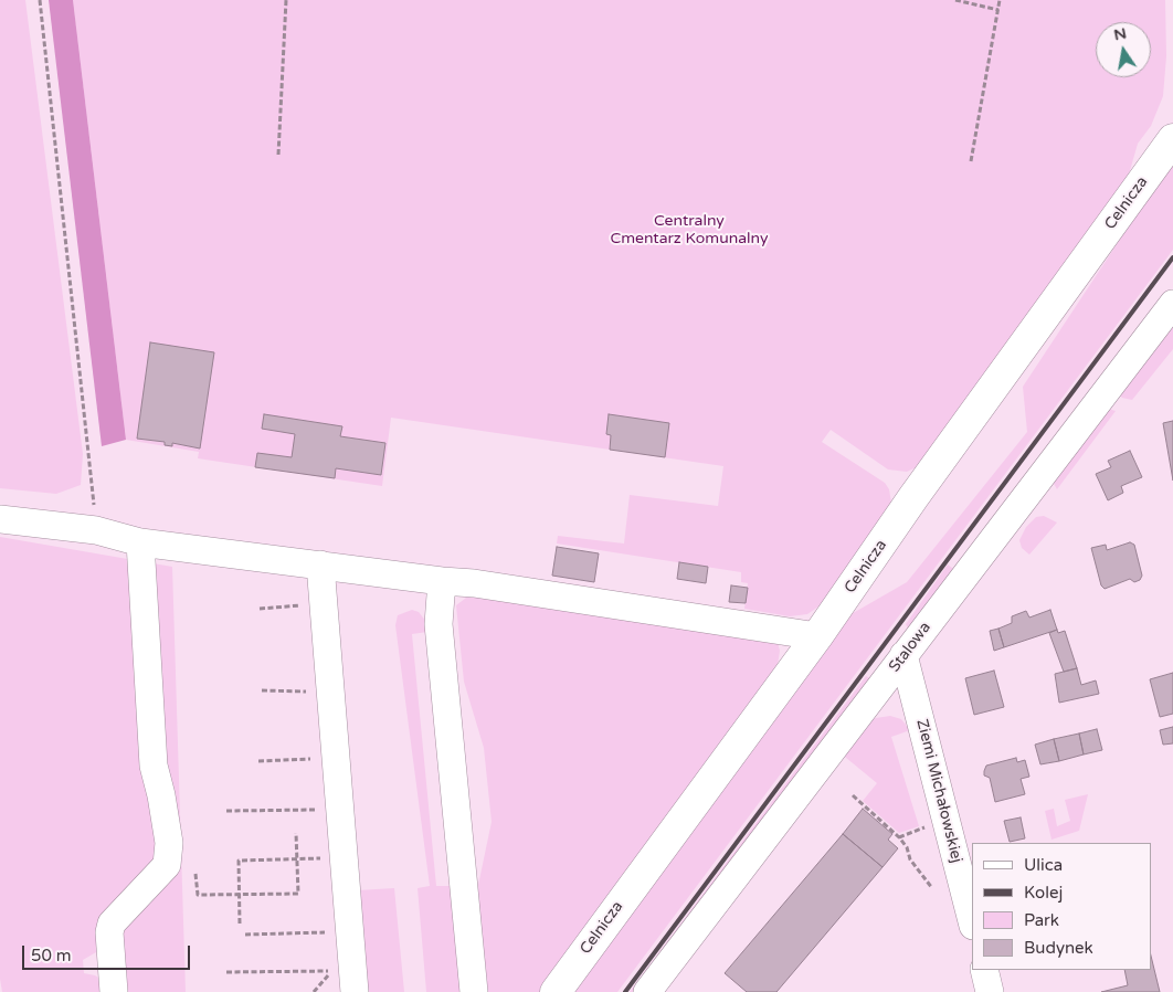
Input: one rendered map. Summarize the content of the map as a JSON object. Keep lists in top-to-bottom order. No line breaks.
{"streets":{"street":["Celnicza","Stalowa","Ziemi Michałowskiej"]},"crossings":[["Stalowa","Ziemi Michałowskiej"]],"parks":["Centralny Cmentarz Komunalny"],"legend":["Ulica","Kolej","Park","Budynek"],"scale_bar":"50 m","north":"top"}
